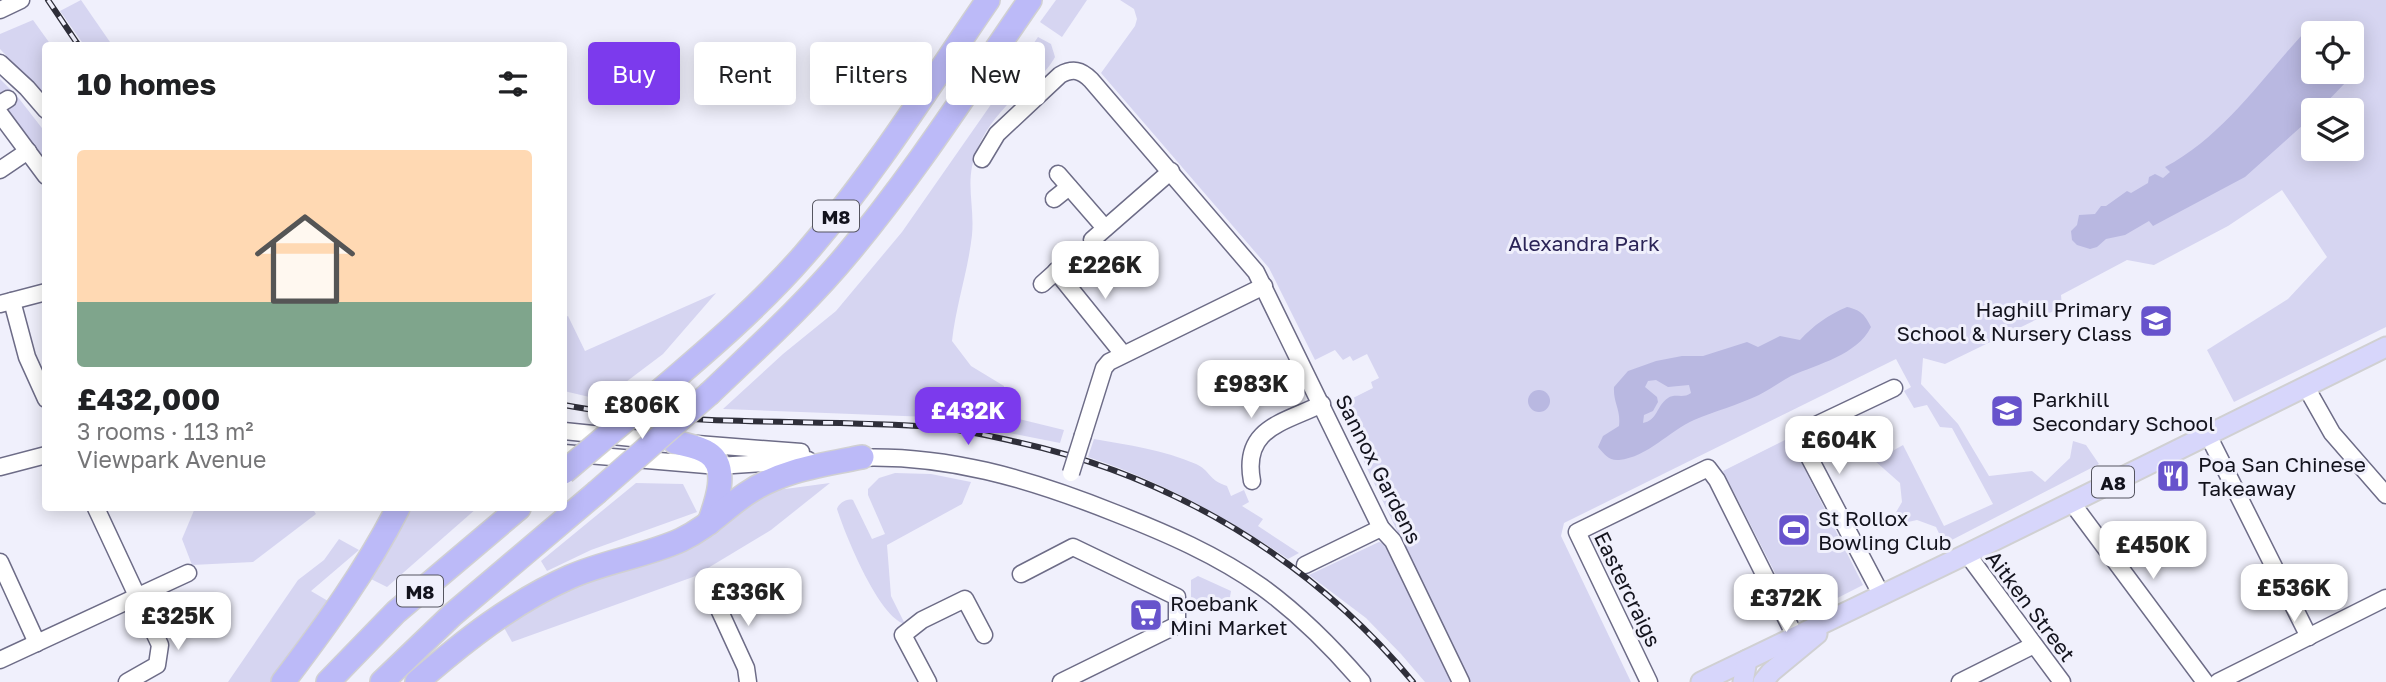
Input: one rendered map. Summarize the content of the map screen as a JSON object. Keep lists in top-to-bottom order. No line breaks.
{"streets":{"highway":["M8"],"main road":["A8"],"street":["Sannox Gardens","Eastercraigs","Aitken Street"]},"crossings":[["A8","Eastercraigs"],["A8","Aitken Street"]],"parks":["Alexandra Park"],"places":{"school or university":["Haghill Primary School & Nursery Class","Parkhill Secondary School"],"restaurant":["Poa San Chinese Takeaway"],"sports":["St Rollox Bowling Club"],"supermarket":["Roebank Mini Market"]},"page":{"chip":["Buy","Rent","Filters","New"],"heading":"10 homes","list":[{"name":"£432,000","note":"3 rooms · 113 m² · Viewpark Avenue"}],"price":["£226K","£983K","£806K","£432K","£604K","£450K","£536K","£336K","£372K","£325K"]}}
